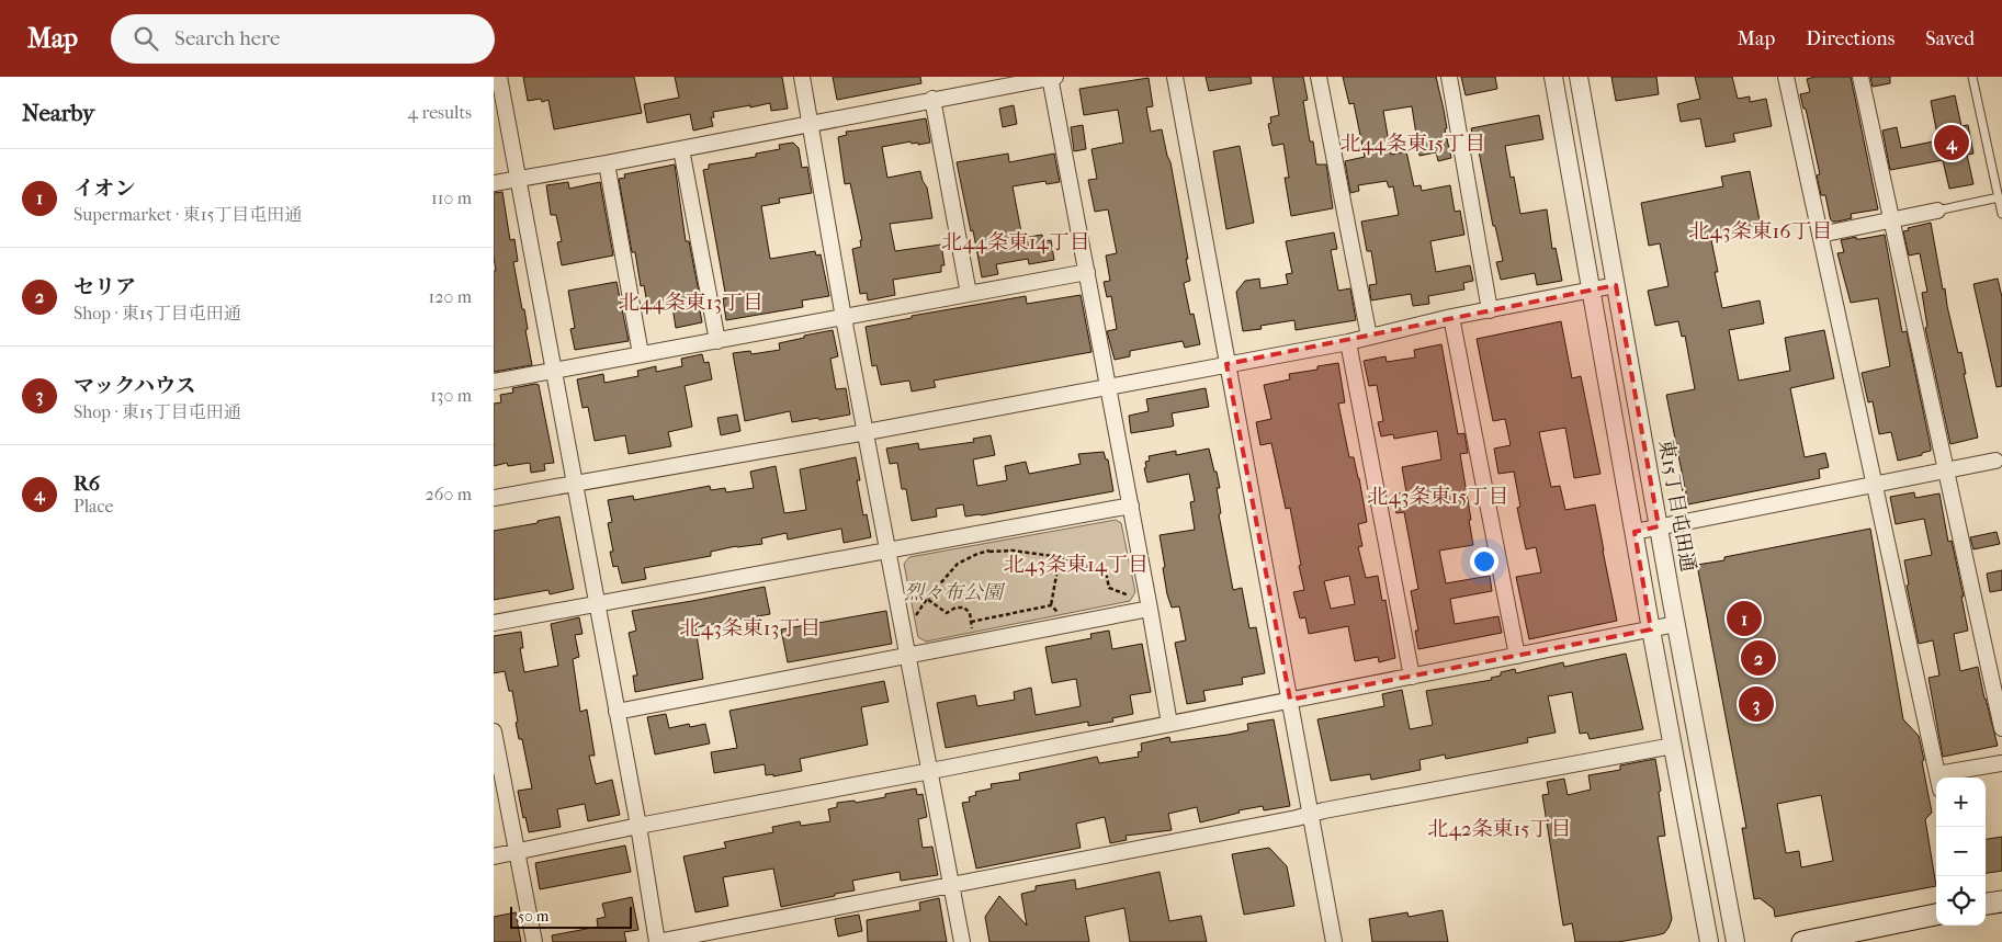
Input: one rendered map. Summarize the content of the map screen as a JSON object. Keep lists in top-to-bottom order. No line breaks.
{"streets":{"street":["東15丁目屯田通"]},"districts":["北44条東15丁目","北43条東16丁目","北44条東14丁目","北44条東13丁目","北43条東15丁目","北43条東14丁目","北43条東13丁目","北42条東15丁目"],"parks":["烈々布公園"],"scale_bar":"50 m","page":{"header":"Map","search":"Search here","nav":["Map","Directions","Saved"],"heading":["Nearby","4 results"],"pins":["4","1","2","3"],"list":[{"mark":"1","name":"イオン","note":"Supermarket · 東15丁目屯田通","value":"110 m"},{"mark":"2","name":"セリア","note":"Shop · 東15丁目屯田通","value":"120 m"},{"mark":"3","name":"マックハウス","note":"Shop · 東15丁目屯田通","value":"130 m"},{"mark":"4","name":"R6","note":"Place","value":"260 m"}],"map_buttons":["+","−"],"scale":"50 m"}}
